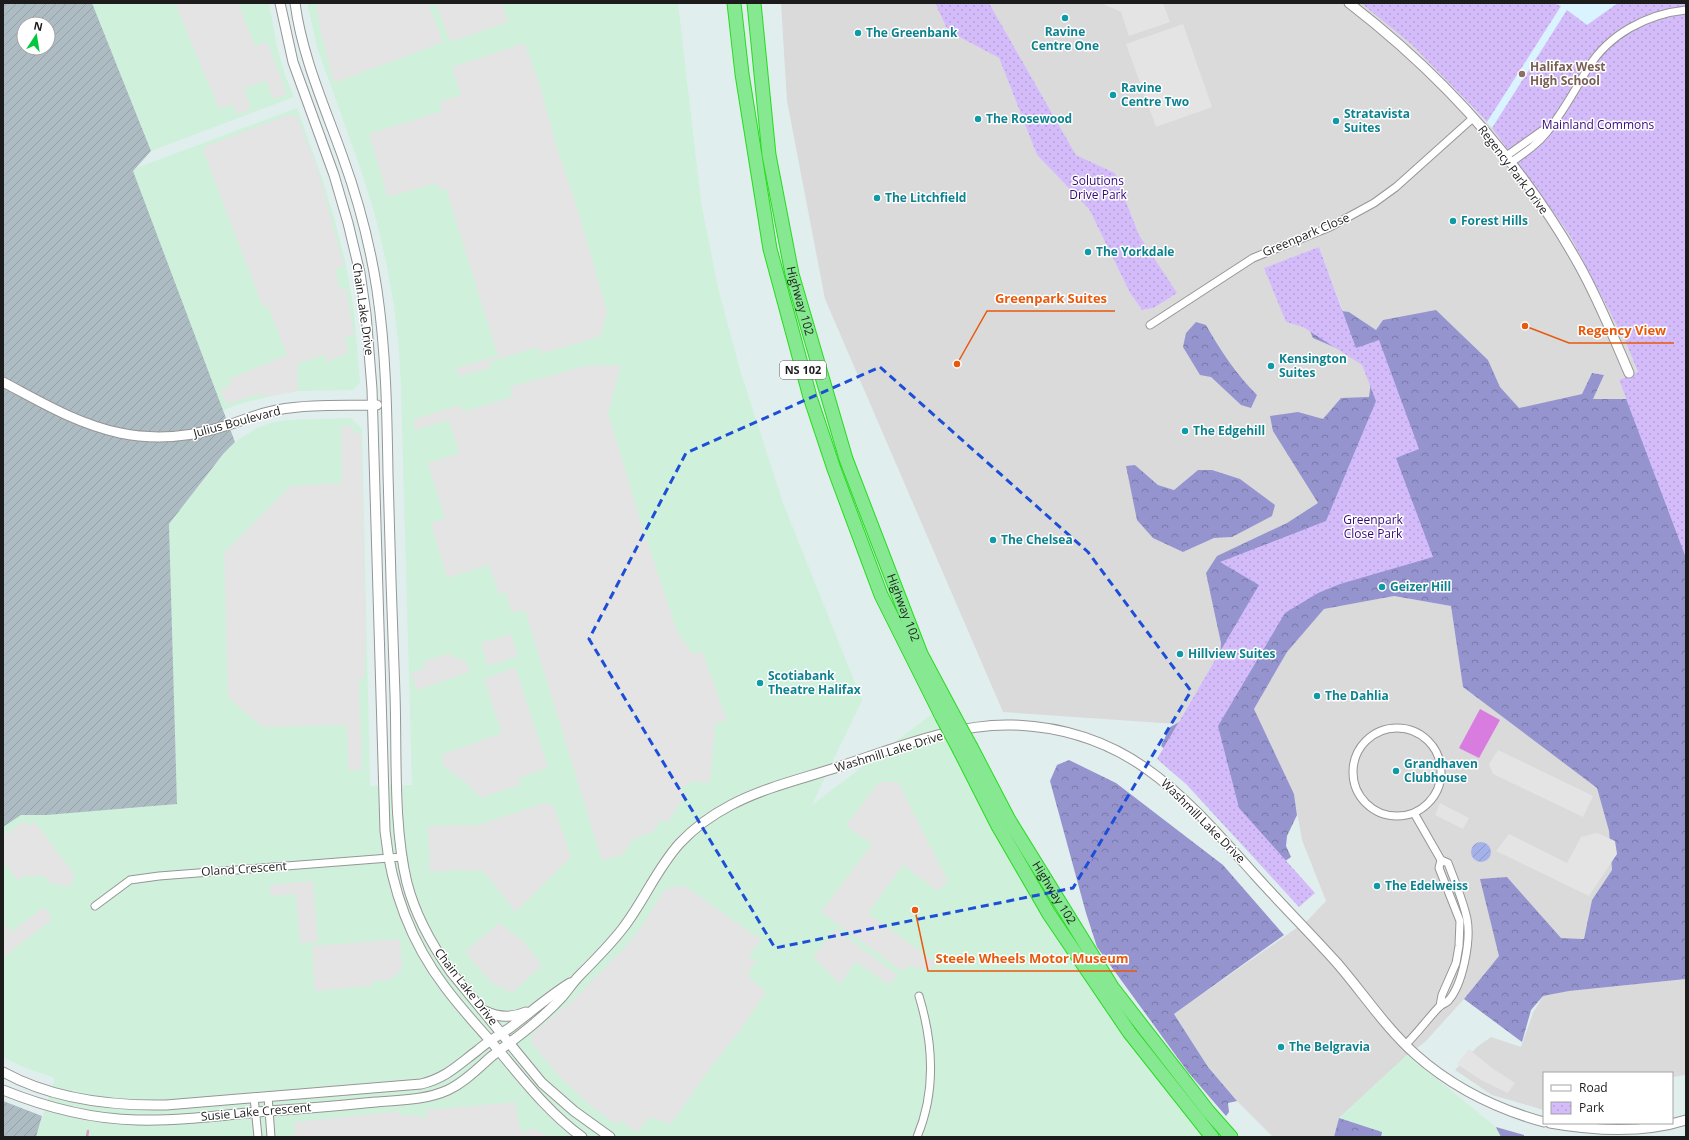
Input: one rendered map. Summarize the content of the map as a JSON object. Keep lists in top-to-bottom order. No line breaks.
{"streets":{"highway":["Highway 102","NS 102"],"street":["Regency Park Drive","Greenpark Close","Chain Lake Drive","Julius Boulevard","Washmill Lake Drive","Oland Crescent","Susie Lake Crescent"]},"crossings":[["Regency Park Drive","Greenpark Close"],["Chain Lake Drive","Julius Boulevard"],["Chain Lake Drive","Washmill Lake Drive"],["Chain Lake Drive","Oland Crescent"],["Chain Lake Drive","Susie Lake Crescent"],["Washmill Lake Drive","Susie Lake Crescent"]],"parks":["Mainland Commons","Solutions Drive Park","Greenpark Close Park"],"places":["Ravine Centre One","The Greenbank","Halifax West High School","Ravine Centre Two","The Rosewood","Stratavista Suites","The Litchfield","Forest Hills","The Yorkdale","Regency View","Greenpark Suites","Kensington Suites","The Edgehill","The Chelsea","Geizer Hill","Hillview Suites","Scotiabank Theatre Halifax","The Dahlia","Grandhaven Clubhouse","The Edelweiss","Steele Wheels Motor Museum","The Belgravia"],"legend":["Road","Park"],"north":"top"}
